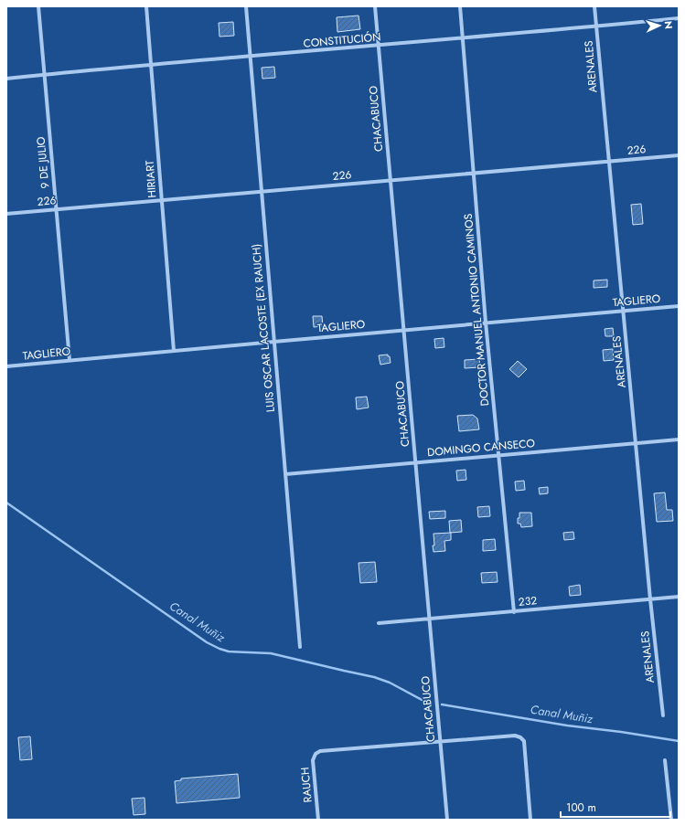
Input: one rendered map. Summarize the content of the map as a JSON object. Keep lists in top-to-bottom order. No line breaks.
{"streets":{"street":["CONSTITUCIÓN","ARENALES","CHACABUCO","226","9 DE JULIO","HIRIART","TAGLIERO","DOCTOR MANUEL ANTONIO CAMINOS","LUIS OSCAR LACOSTE (EX RAUCH)","DOMINGO CANSECO","232","RAUCH"]},"crossings":[["CONSTITUCIÓN","ARENALES"],["CONSTITUCIÓN","CHACABUCO"],["CONSTITUCIÓN","9 DE JULIO"],["CONSTITUCIÓN","HIRIART"],["CONSTITUCIÓN","DOCTOR MANUEL ANTONIO CAMINOS"],["CONSTITUCIÓN","LUIS OSCAR LACOSTE (EX RAUCH)"],["ARENALES","226"],["ARENALES","TAGLIERO"],["ARENALES","DOMINGO CANSECO"],["ARENALES","232"],["CHACABUCO","226"],["CHACABUCO","TAGLIERO"],["CHACABUCO","DOMINGO CANSECO"],["CHACABUCO","232"],["CHACABUCO","RAUCH"],["226","9 DE JULIO"],["226","HIRIART"],["226","DOCTOR MANUEL ANTONIO CAMINOS"],["226","LUIS OSCAR LACOSTE (EX RAUCH)"],["9 DE JULIO","TAGLIERO"],["HIRIART","TAGLIERO"],["TAGLIERO","DOCTOR MANUEL ANTONIO CAMINOS"],["TAGLIERO","LUIS OSCAR LACOSTE (EX RAUCH)"],["DOCTOR MANUEL ANTONIO CAMINOS","DOMINGO CANSECO"],["DOCTOR MANUEL ANTONIO CAMINOS","232"],["LUIS OSCAR LACOSTE (EX RAUCH)","DOMINGO CANSECO"]],"water":["Canal Muñiz"],"scale_bar":"100 m","north":"right"}
